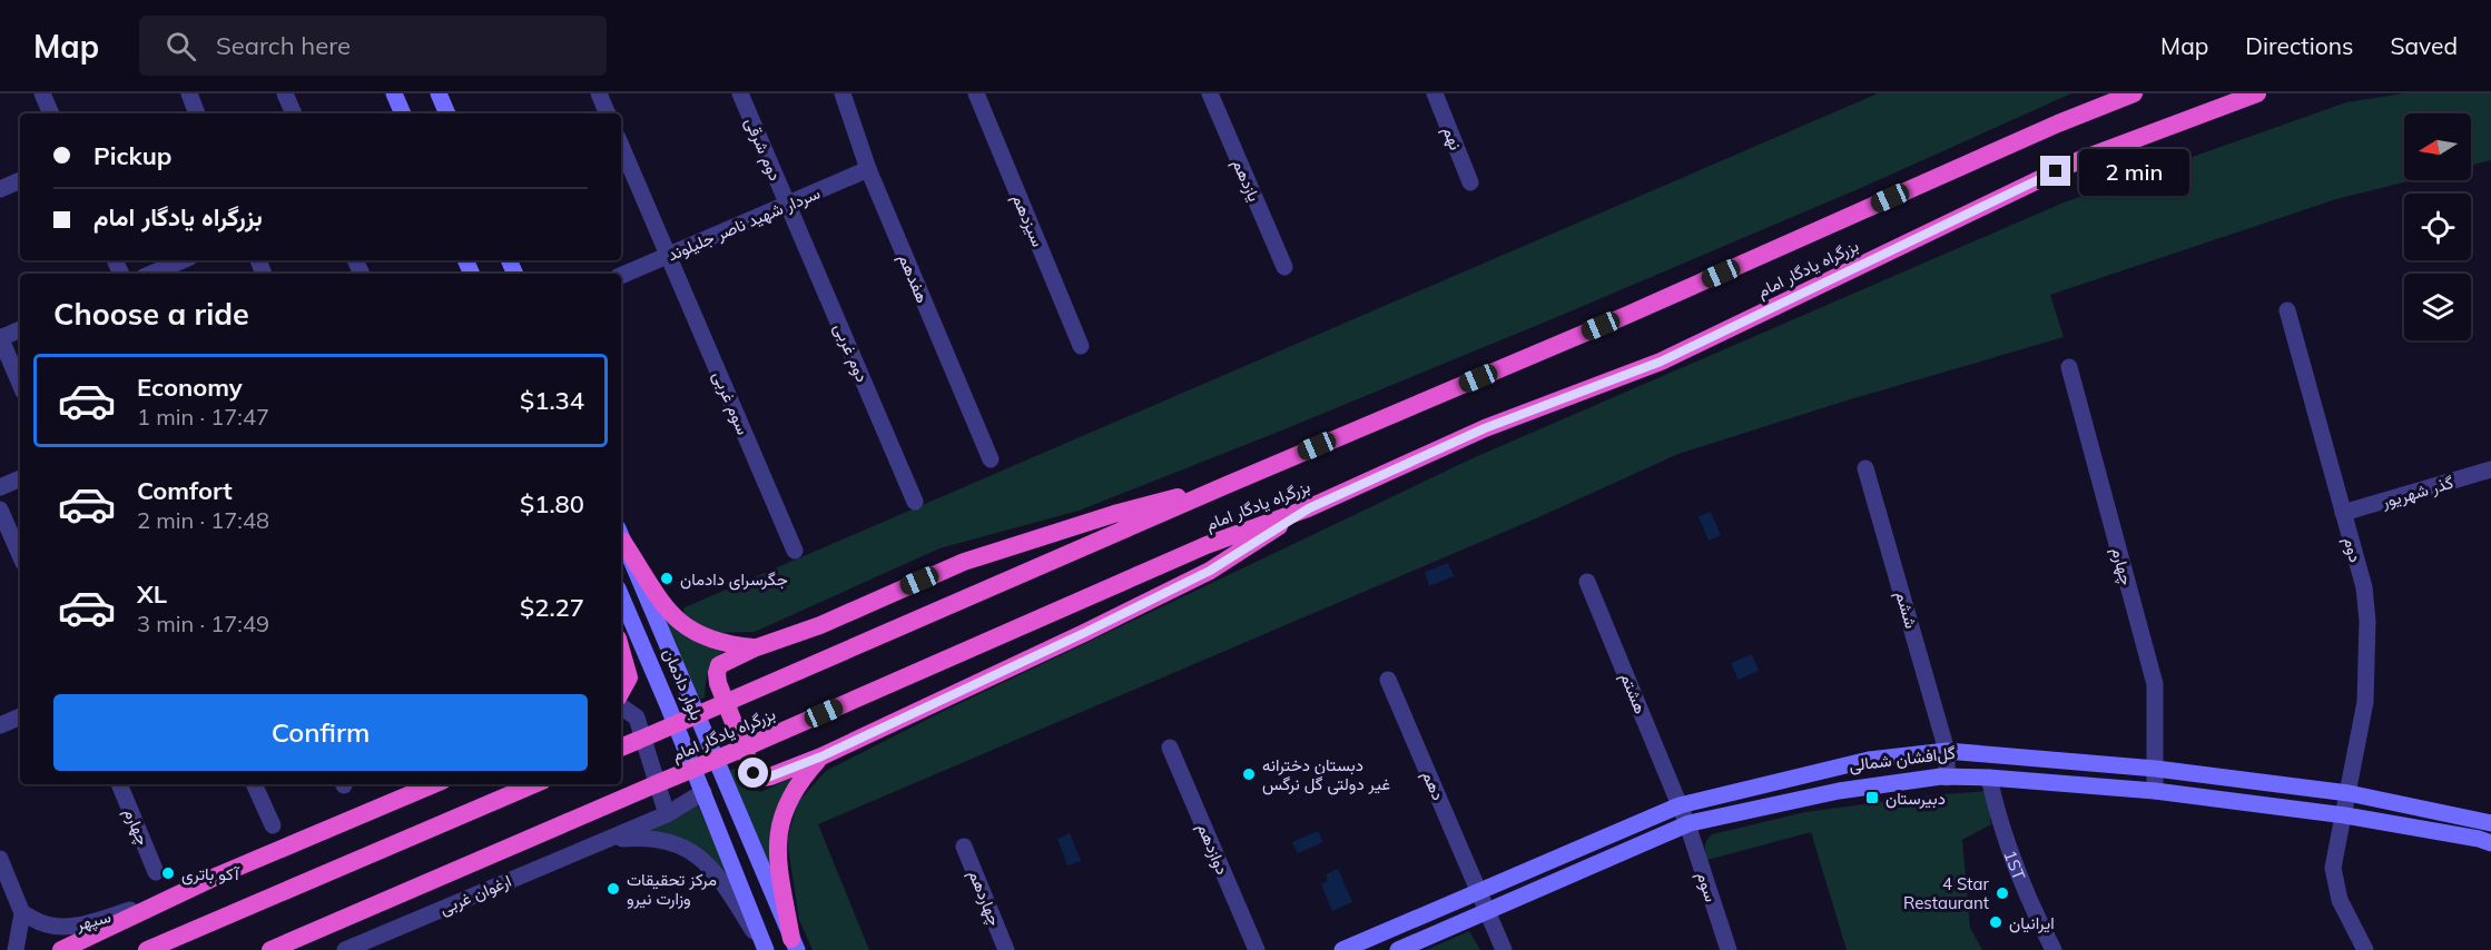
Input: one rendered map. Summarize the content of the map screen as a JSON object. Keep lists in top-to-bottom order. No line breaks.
{"streets":{"highway":["بزرگراه یادگار امام"],"main road":["بلوار دادمان","گل‌افشان شمالی"],"street":["نهم","دوم شرقی","یازدهم","سیزدهم","سردار شهید ناصر جلیلوند","هفدهم","دوم غربی","سوم غربی","گذر شهریور","دوم","چهارم","ششم","هشتم","دهم","دوازدهم","1ST","سوم","ارغوان غربی","چهاردهم","سپهر"]},"crossings":[["دوم شرقی","سردار شهید ناصر جلیلوند"],["دوم شرقی","دوم غربی"],["سردار شهید ناصر جلیلوند","هفدهم"],["سردار شهید ناصر جلیلوند","دوم غربی"],["سردار شهید ناصر جلیلوند","سوم غربی"],["گذر شهریور","دوم"],["دوم","گل‌افشان شمالی"],["چهارم","گل‌افشان شمالی"],["ششم","گل‌افشان شمالی"],["بلوار دادمان","ارغوان غربی"],["هشتم","گل‌افشان شمالی"],["هشتم","سوم"],["گل‌افشان شمالی","دهم"],["گل‌افشان شمالی","1ST"],["گل‌افشان شمالی","سوم"]],"places":{"other":["جگرسرای دادمان","دبستان دخترانه غیر دولتی گل نرگس","آکو باتری","مرکز تحقیقات وزارت نیرو","4 Star Restaurant","ایرانیان"],"transit":["دبیرستان"]},"north":"left","page":{"header":"Map","search":"Search here","nav":["Map","Directions","Saved"],"banner":["Pickup","بزرگراه یادگار امام"],"bubble":"2 min","heading":"Choose a ride","list":[{"name":"Economy","note":"1 min · 17:47","value":"$1.34"},{"name":"Comfort","note":"2 min · 17:48","value":"$1.80"},{"name":"XL","note":"3 min · 17:49","value":"$2.27"}],"buttons":"Confirm"}}
